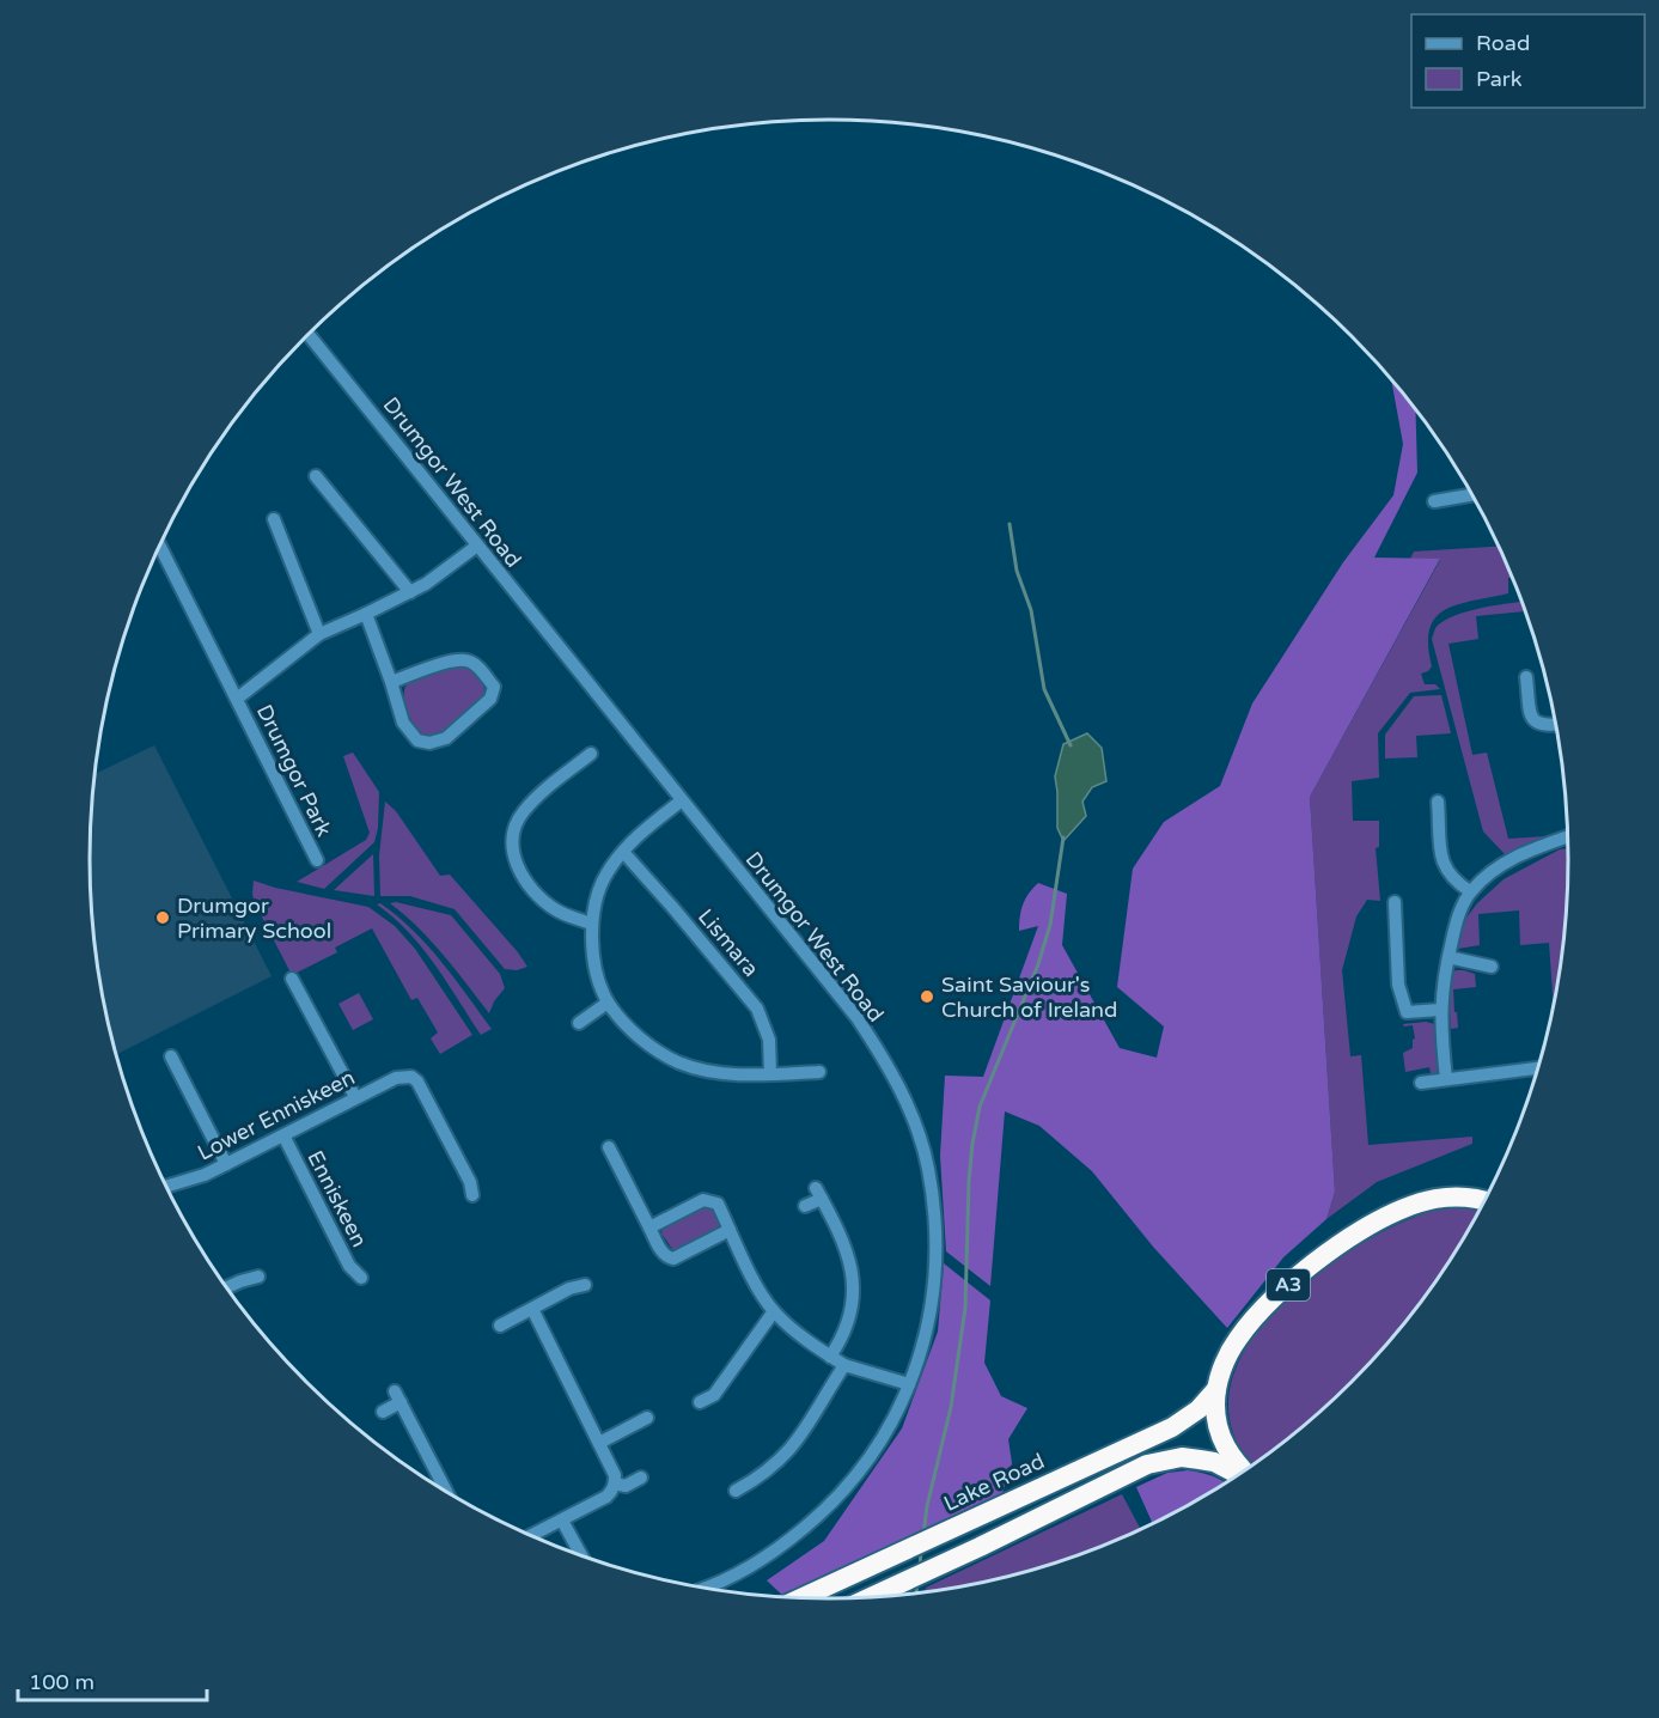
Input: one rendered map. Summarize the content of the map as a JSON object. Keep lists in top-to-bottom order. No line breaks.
{"streets":{"highway":["A3","Lake Road"],"street":["Drumgor West Road","Drumgor Park","Lismara","Lower Enniskeen","Enniskeen"]},"crossings":[["Drumgor West Road","Drumgor Park"],["Lower Enniskeen","Enniskeen"],["A3","Lake Road"]],"places":["Drumgor Primary School","Saint Saviour's Church of Ireland"],"legend":["Road","Park"],"scale_bar":"100 m"}
